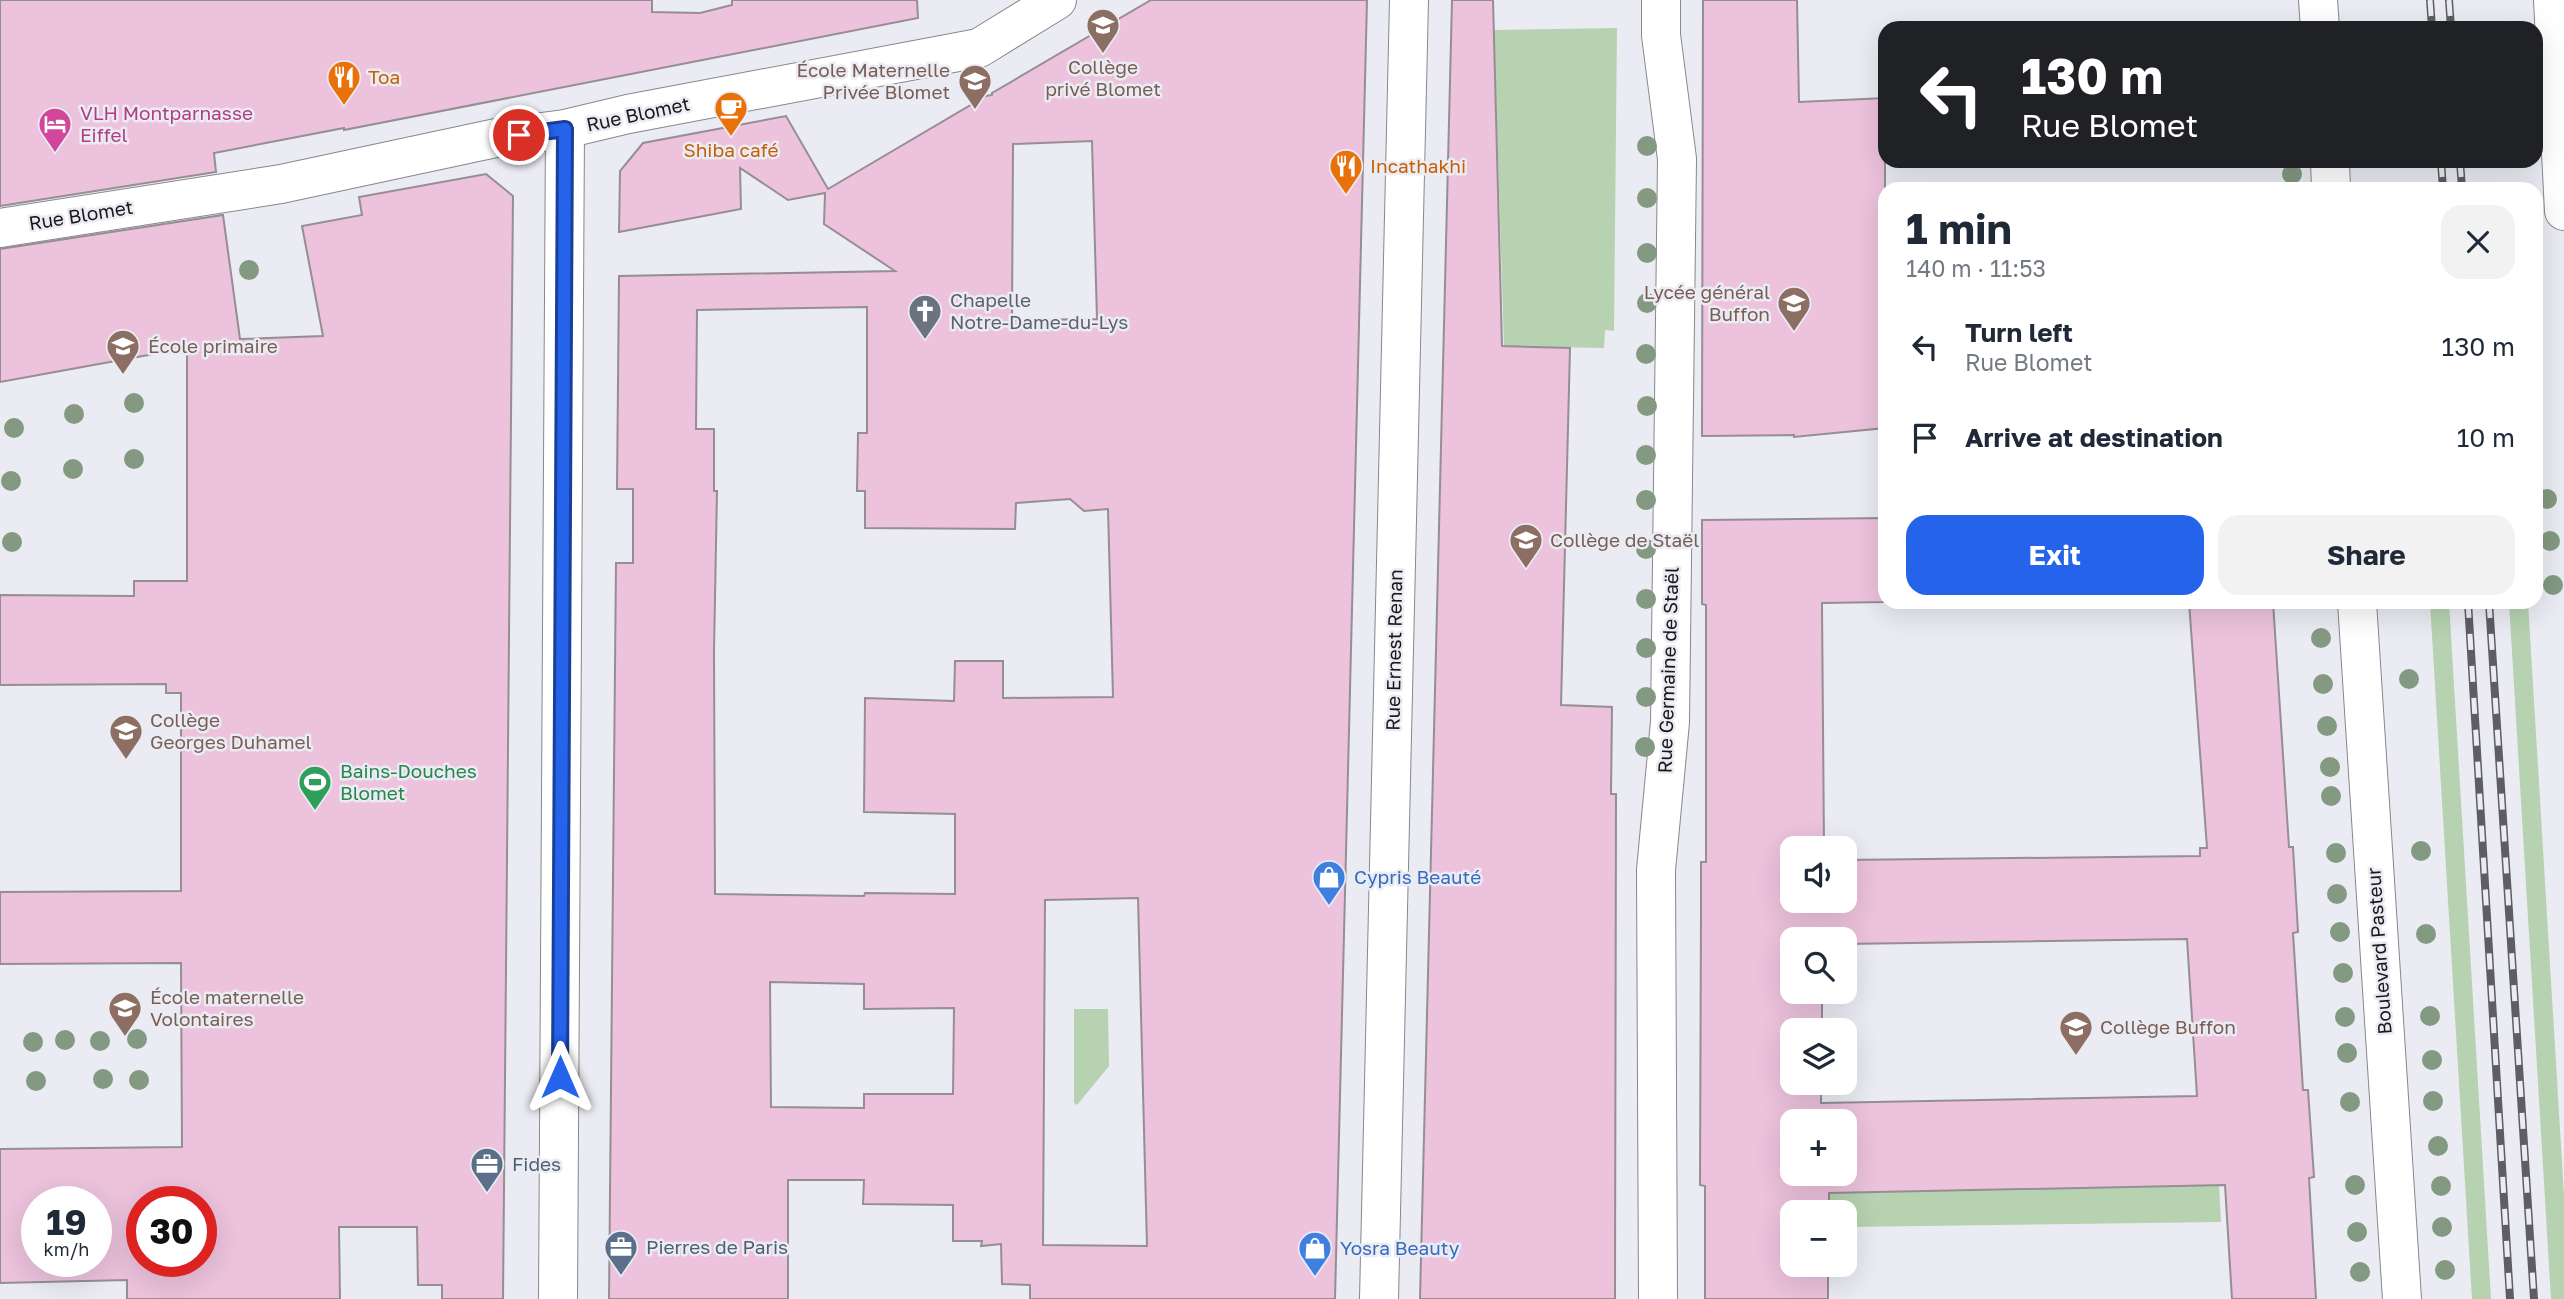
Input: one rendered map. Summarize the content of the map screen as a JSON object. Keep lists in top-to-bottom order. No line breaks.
{"streets":{"street":["Rue Blomet","Rue Ernest Renan","Rue Germaine de Staël","Boulevard Pasteur"]},"places":{"school or university":["Collège privé Blomet","École Maternelle Privée Blomet","Lycée général Buffon","École primaire","Collège de Staël","Collège Georges Duhamel","École maternelle Volontaires","Collège Buffon"],"restaurant":["Toa","Incathakhi"],"cafe":["Shiba café"],"hotel":["VLH Montparnasse Eiffel"],"church":["Chapelle Notre-Dame-du-Lys"],"sports":["Bains-Douches Blomet"],"shop":["Cypris Beauté","Yosra Beauty"],"office":["Fides","Pierres de Paris"]},"page":{"turn":["130 m","Rue Blomet"],"heading":["1 min","140 m · 11:53"],"list":[{"name":"Turn left","note":"Rue Blomet","value":"130 m"},{"name":"Arrive at destination","value":"10 m"}],"buttons":["Exit","Share"],"map_buttons":["+","−"],"speed":"19 km/h","limit":"30"}}
